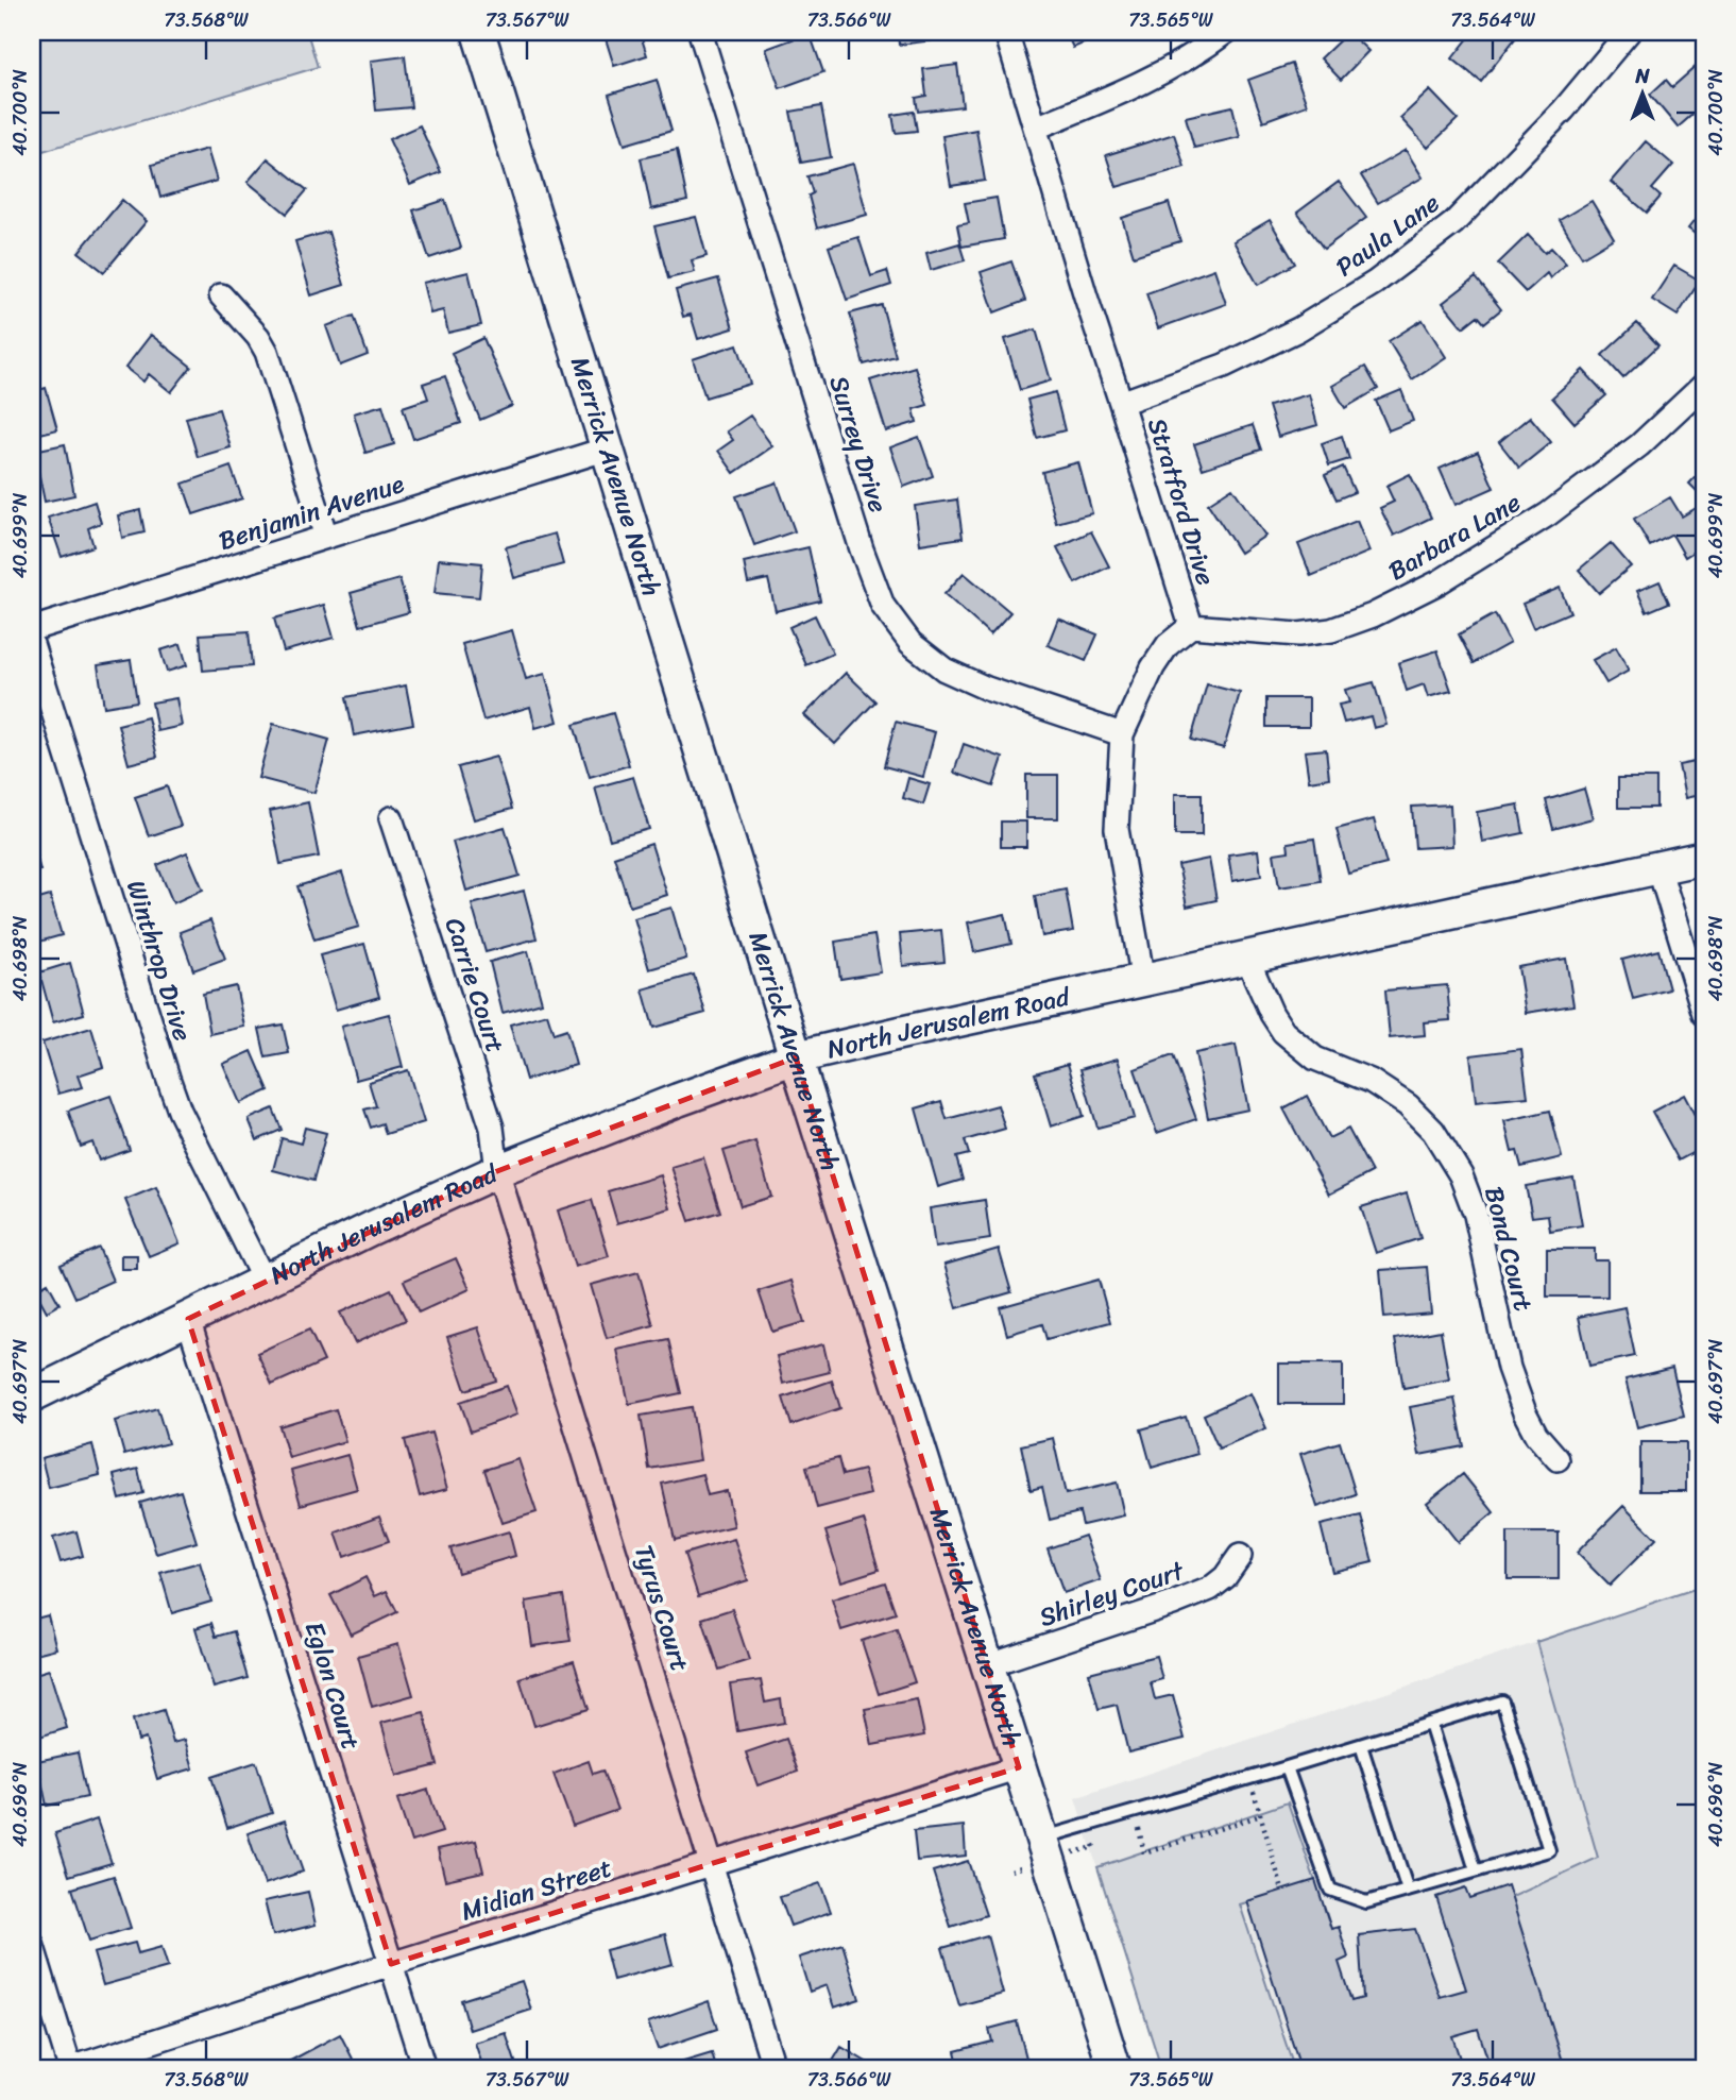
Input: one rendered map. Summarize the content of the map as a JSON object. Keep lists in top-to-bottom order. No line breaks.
{"streets":{"main road":["Merrick Avenue North","North Jerusalem Road"],"street":["Paula Lane","Surrey Drive","Stratford Drive","Benjamin Avenue","Barbara Lane","Winthrop Drive","Carrie Court","Bond Court","Shirley Court","Tyrus Court","Eglon Court","Midian Street"]},"crossings":[["Paula Lane","Stratford Drive"],["Surrey Drive","Stratford Drive"],["Merrick Avenue North","Benjamin Avenue"],["Merrick Avenue North","North Jerusalem Road"],["Merrick Avenue North","Shirley Court"],["Merrick Avenue North","Midian Street"],["Stratford Drive","Barbara Lane"],["Stratford Drive","North Jerusalem Road"],["Winthrop Drive","North Jerusalem Road"],["Carrie Court","North Jerusalem Road"],["Carrie Court","Tyrus Court"],["North Jerusalem Road","Bond Court"],["North Jerusalem Road","Tyrus Court"],["North Jerusalem Road","Eglon Court"],["Tyrus Court","Midian Street"],["Eglon Court","Midian Street"]],"north":"top","coordinates":["73.568°W","73.567°W","73.566°W","73.565°W","73.564°W","40.700°N","40.699°N","40.698°N","40.697°N","40.696°N"]}
